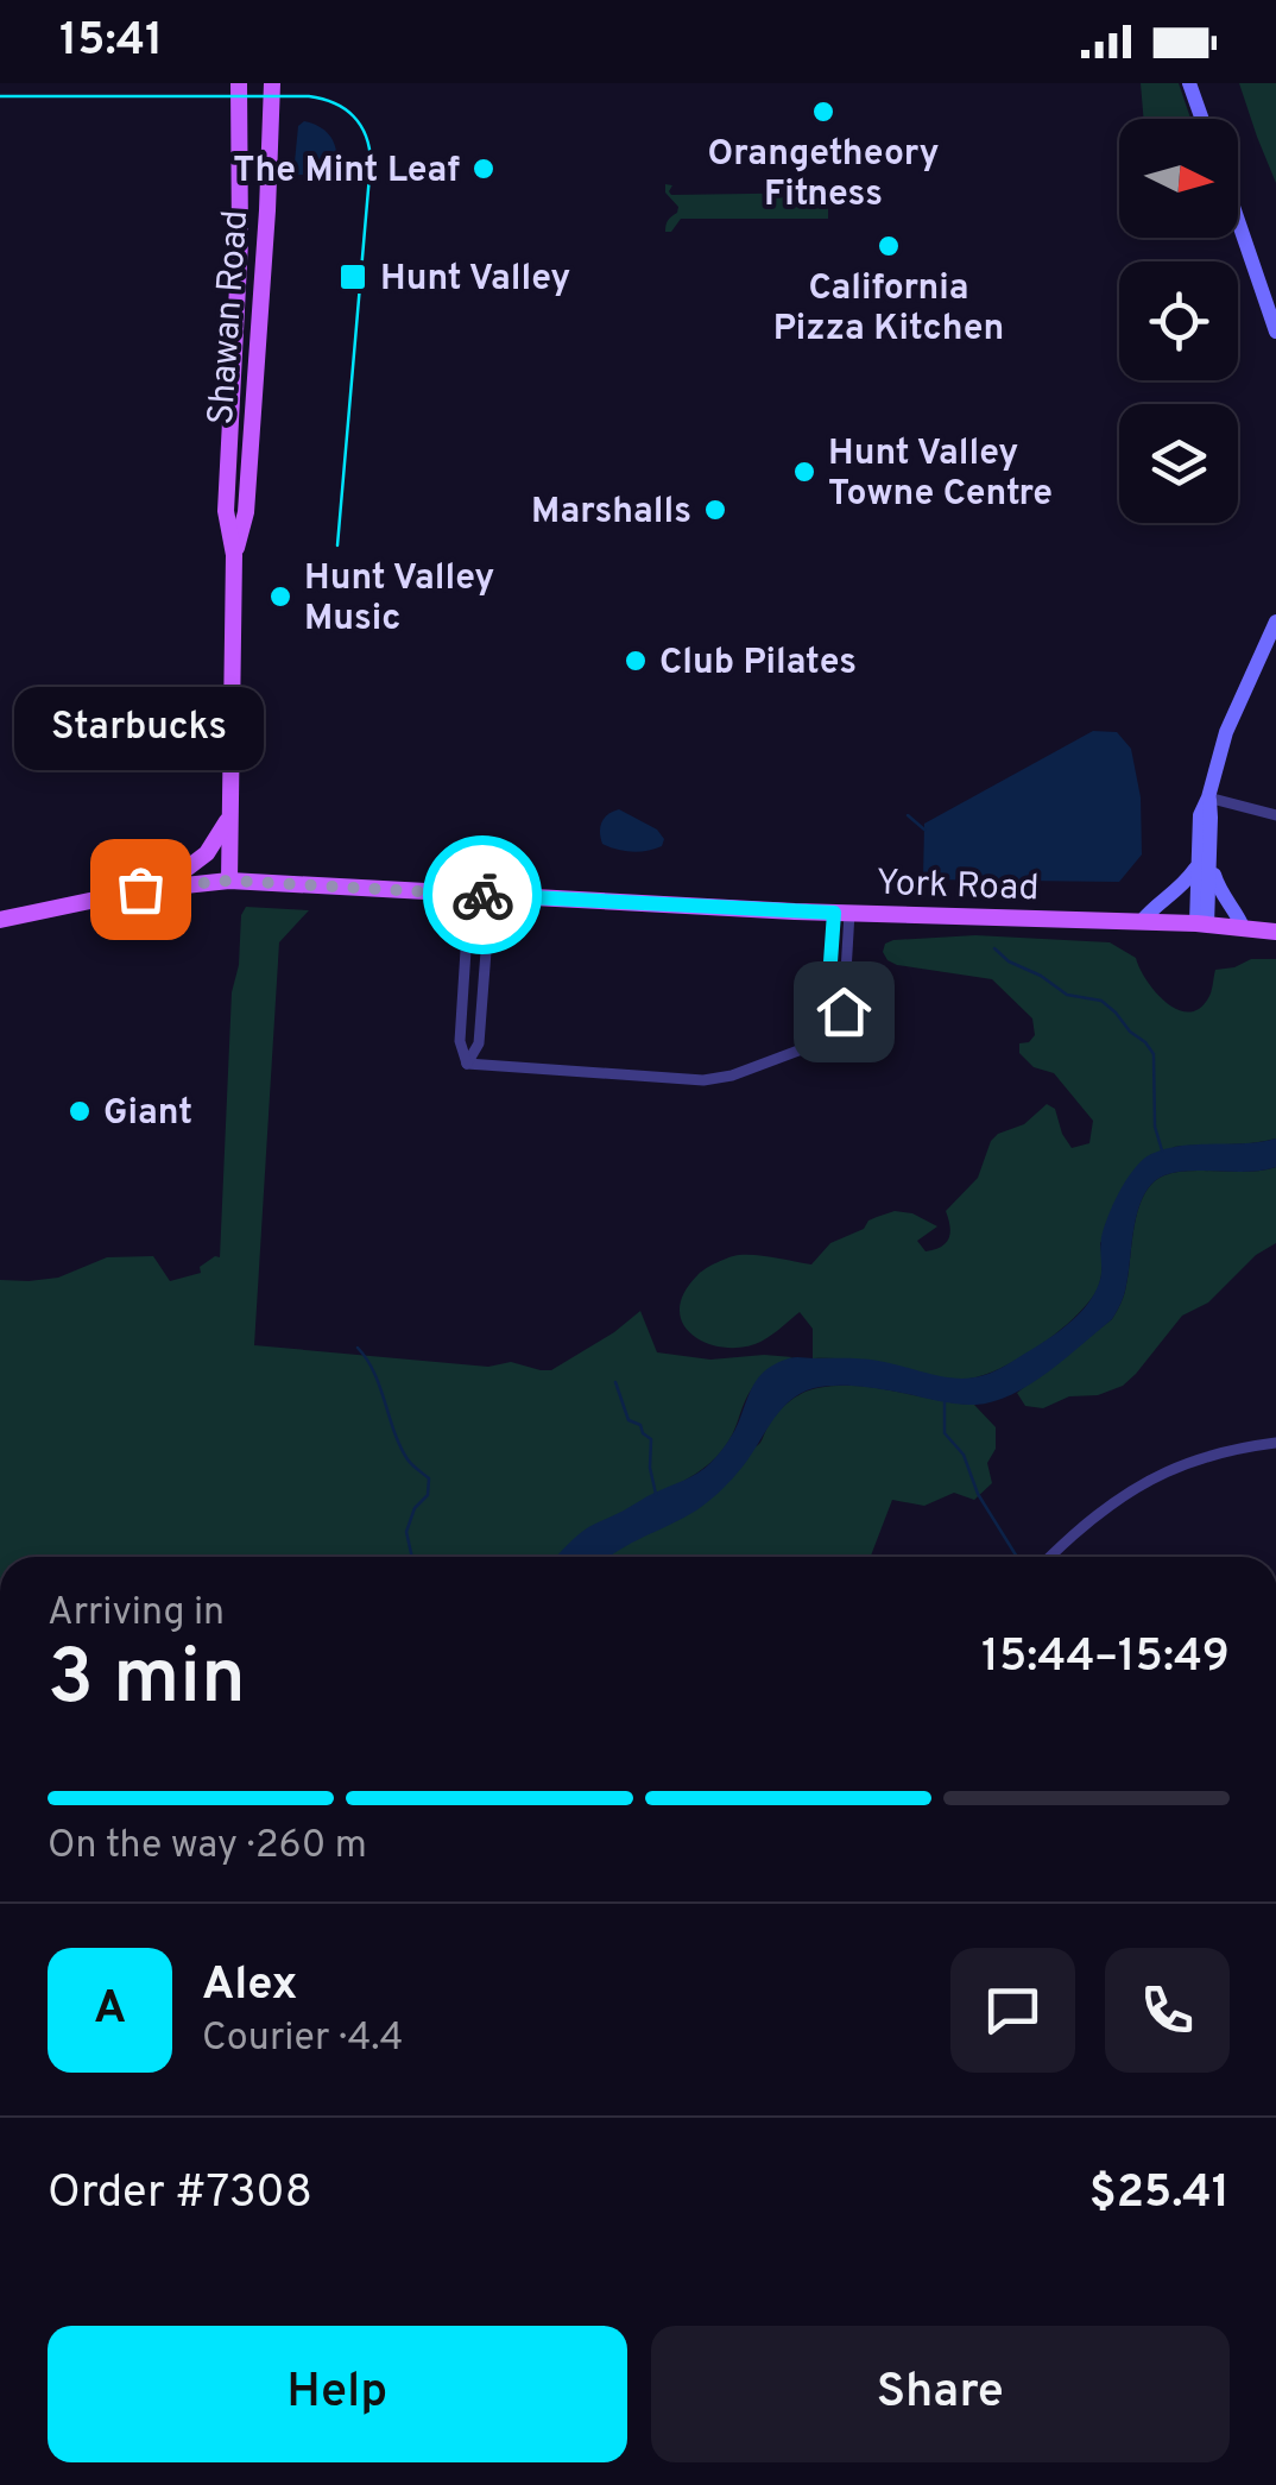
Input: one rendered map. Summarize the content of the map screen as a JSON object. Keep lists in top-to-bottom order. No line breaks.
{"streets":{"main road":["Shawan Road","York Road"]},"crossings":[["Shawan Road","York Road"]],"places":{"other":["Orangetheory Fitness","The Mint Leaf","California Pizza Kitchen","Hunt Valley Towne Centre","Marshalls","Hunt Valley Music","Club Pilates","Starbucks","Giant"],"transit":["Hunt Valley"]},"north":"right","page":{"status":"15:41","bubble":"Starbucks","heading":["3 min","Arriving in","15:44–15:49"],"panel":["Alex","Courier · 4.4","Order #7308","$25.41"],"bar":"On the way · 260 m","round":"A","buttons":["Help","Share"]}}
